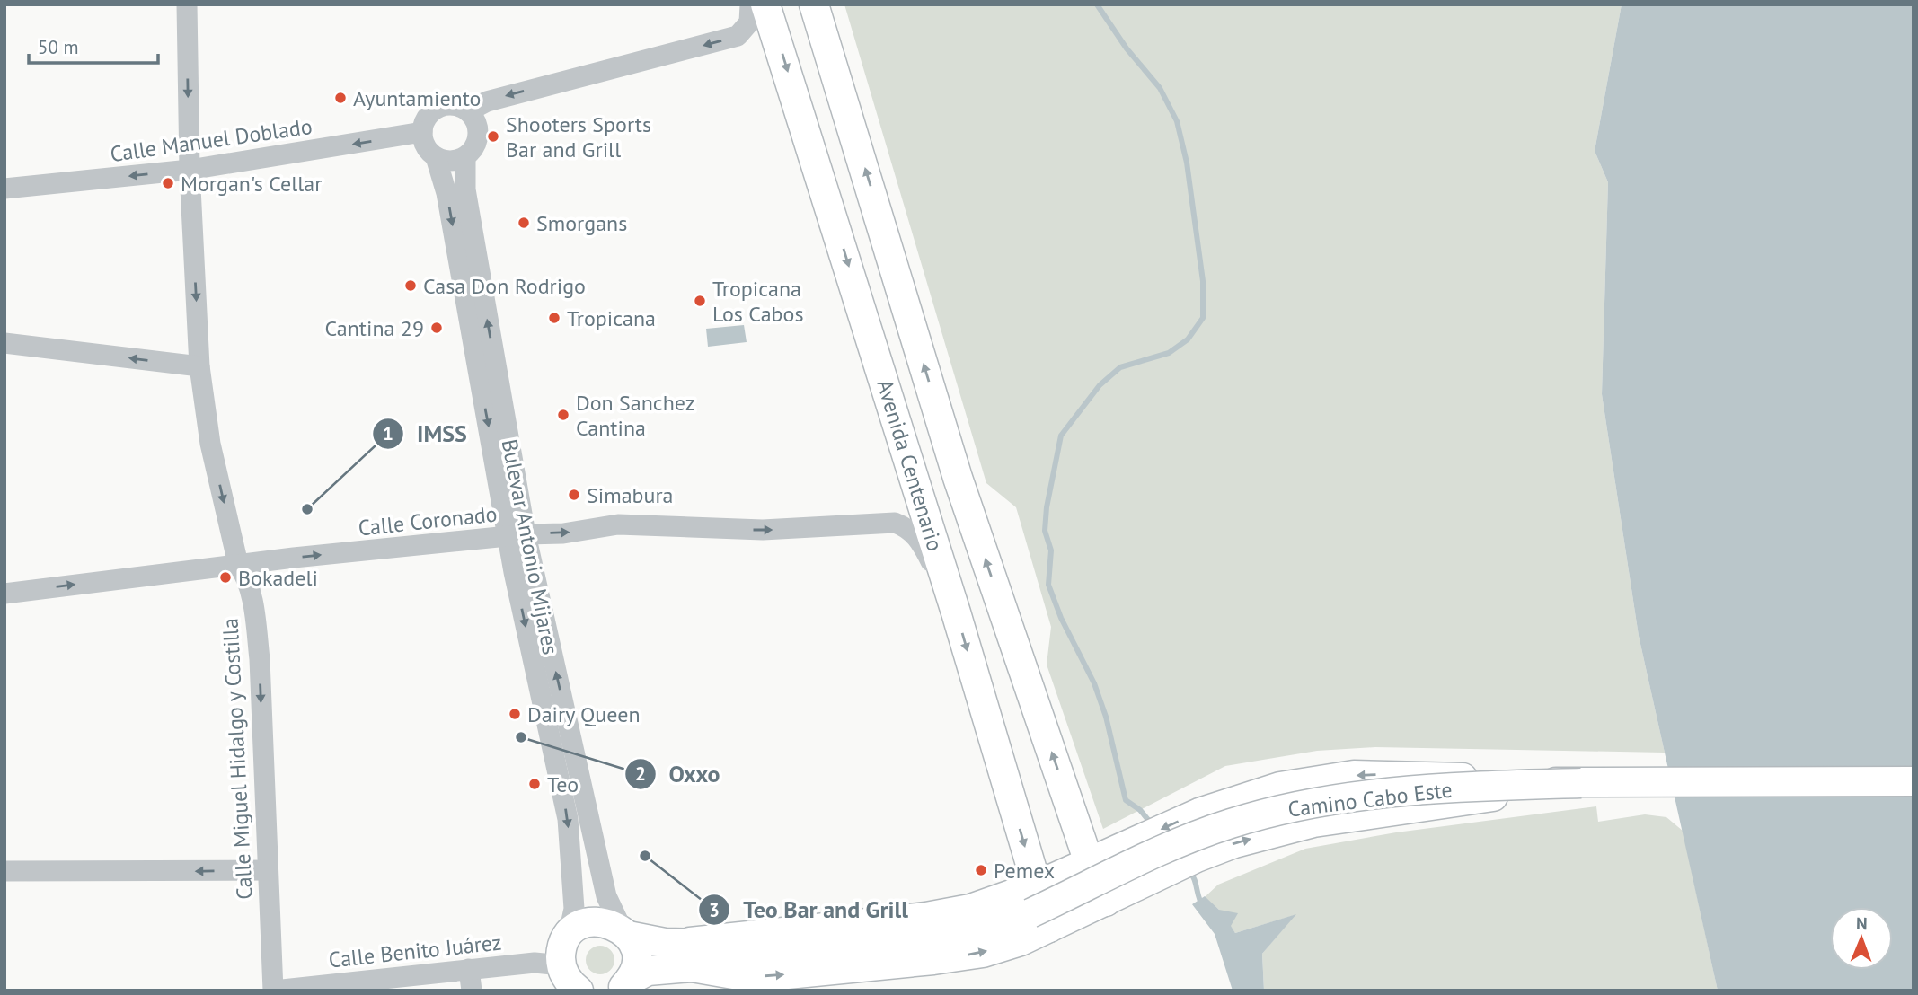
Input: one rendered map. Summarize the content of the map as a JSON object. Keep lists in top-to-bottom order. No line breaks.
{"streets":{"main road":["Avenida Centenario","Camino Cabo Este"],"street":["Calle Manuel Doblado","Calle Coronado","Bulevar Antonio Mijares","Calle Miguel Hidalgo y Costilla","Calle Benito Juárez"]},"crossings":[["Calle Manuel Doblado","Bulevar Antonio Mijares"],["Calle Manuel Doblado","Calle Miguel Hidalgo y Costilla"],["Avenida Centenario","Calle Coronado"],["Avenida Centenario","Camino Cabo Este"],["Calle Coronado","Bulevar Antonio Mijares"],["Calle Coronado","Calle Miguel Hidalgo y Costilla"],["Bulevar Antonio Mijares","Camino Cabo Este"],["Calle Miguel Hidalgo y Costilla","Calle Benito Juárez"]],"one_way":["Calle Manuel Doblado","Calle Coronado","Calle Miguel Hidalgo y Costilla"],"places":["Ayuntamiento","Shooters Sports Bar and Grill","Morgan's Cellar","Smorgans","Casa Don Rodrigo","Tropicana Los Cabos","Tropicana","Cantina 29","Don Sanchez Cantina","Simabura","IMSS","Bokadeli","Dairy Queen","Oxxo","Teo","Teo Bar and Grill","Pemex"],"scale_bar":"50 m","north":"top"}
